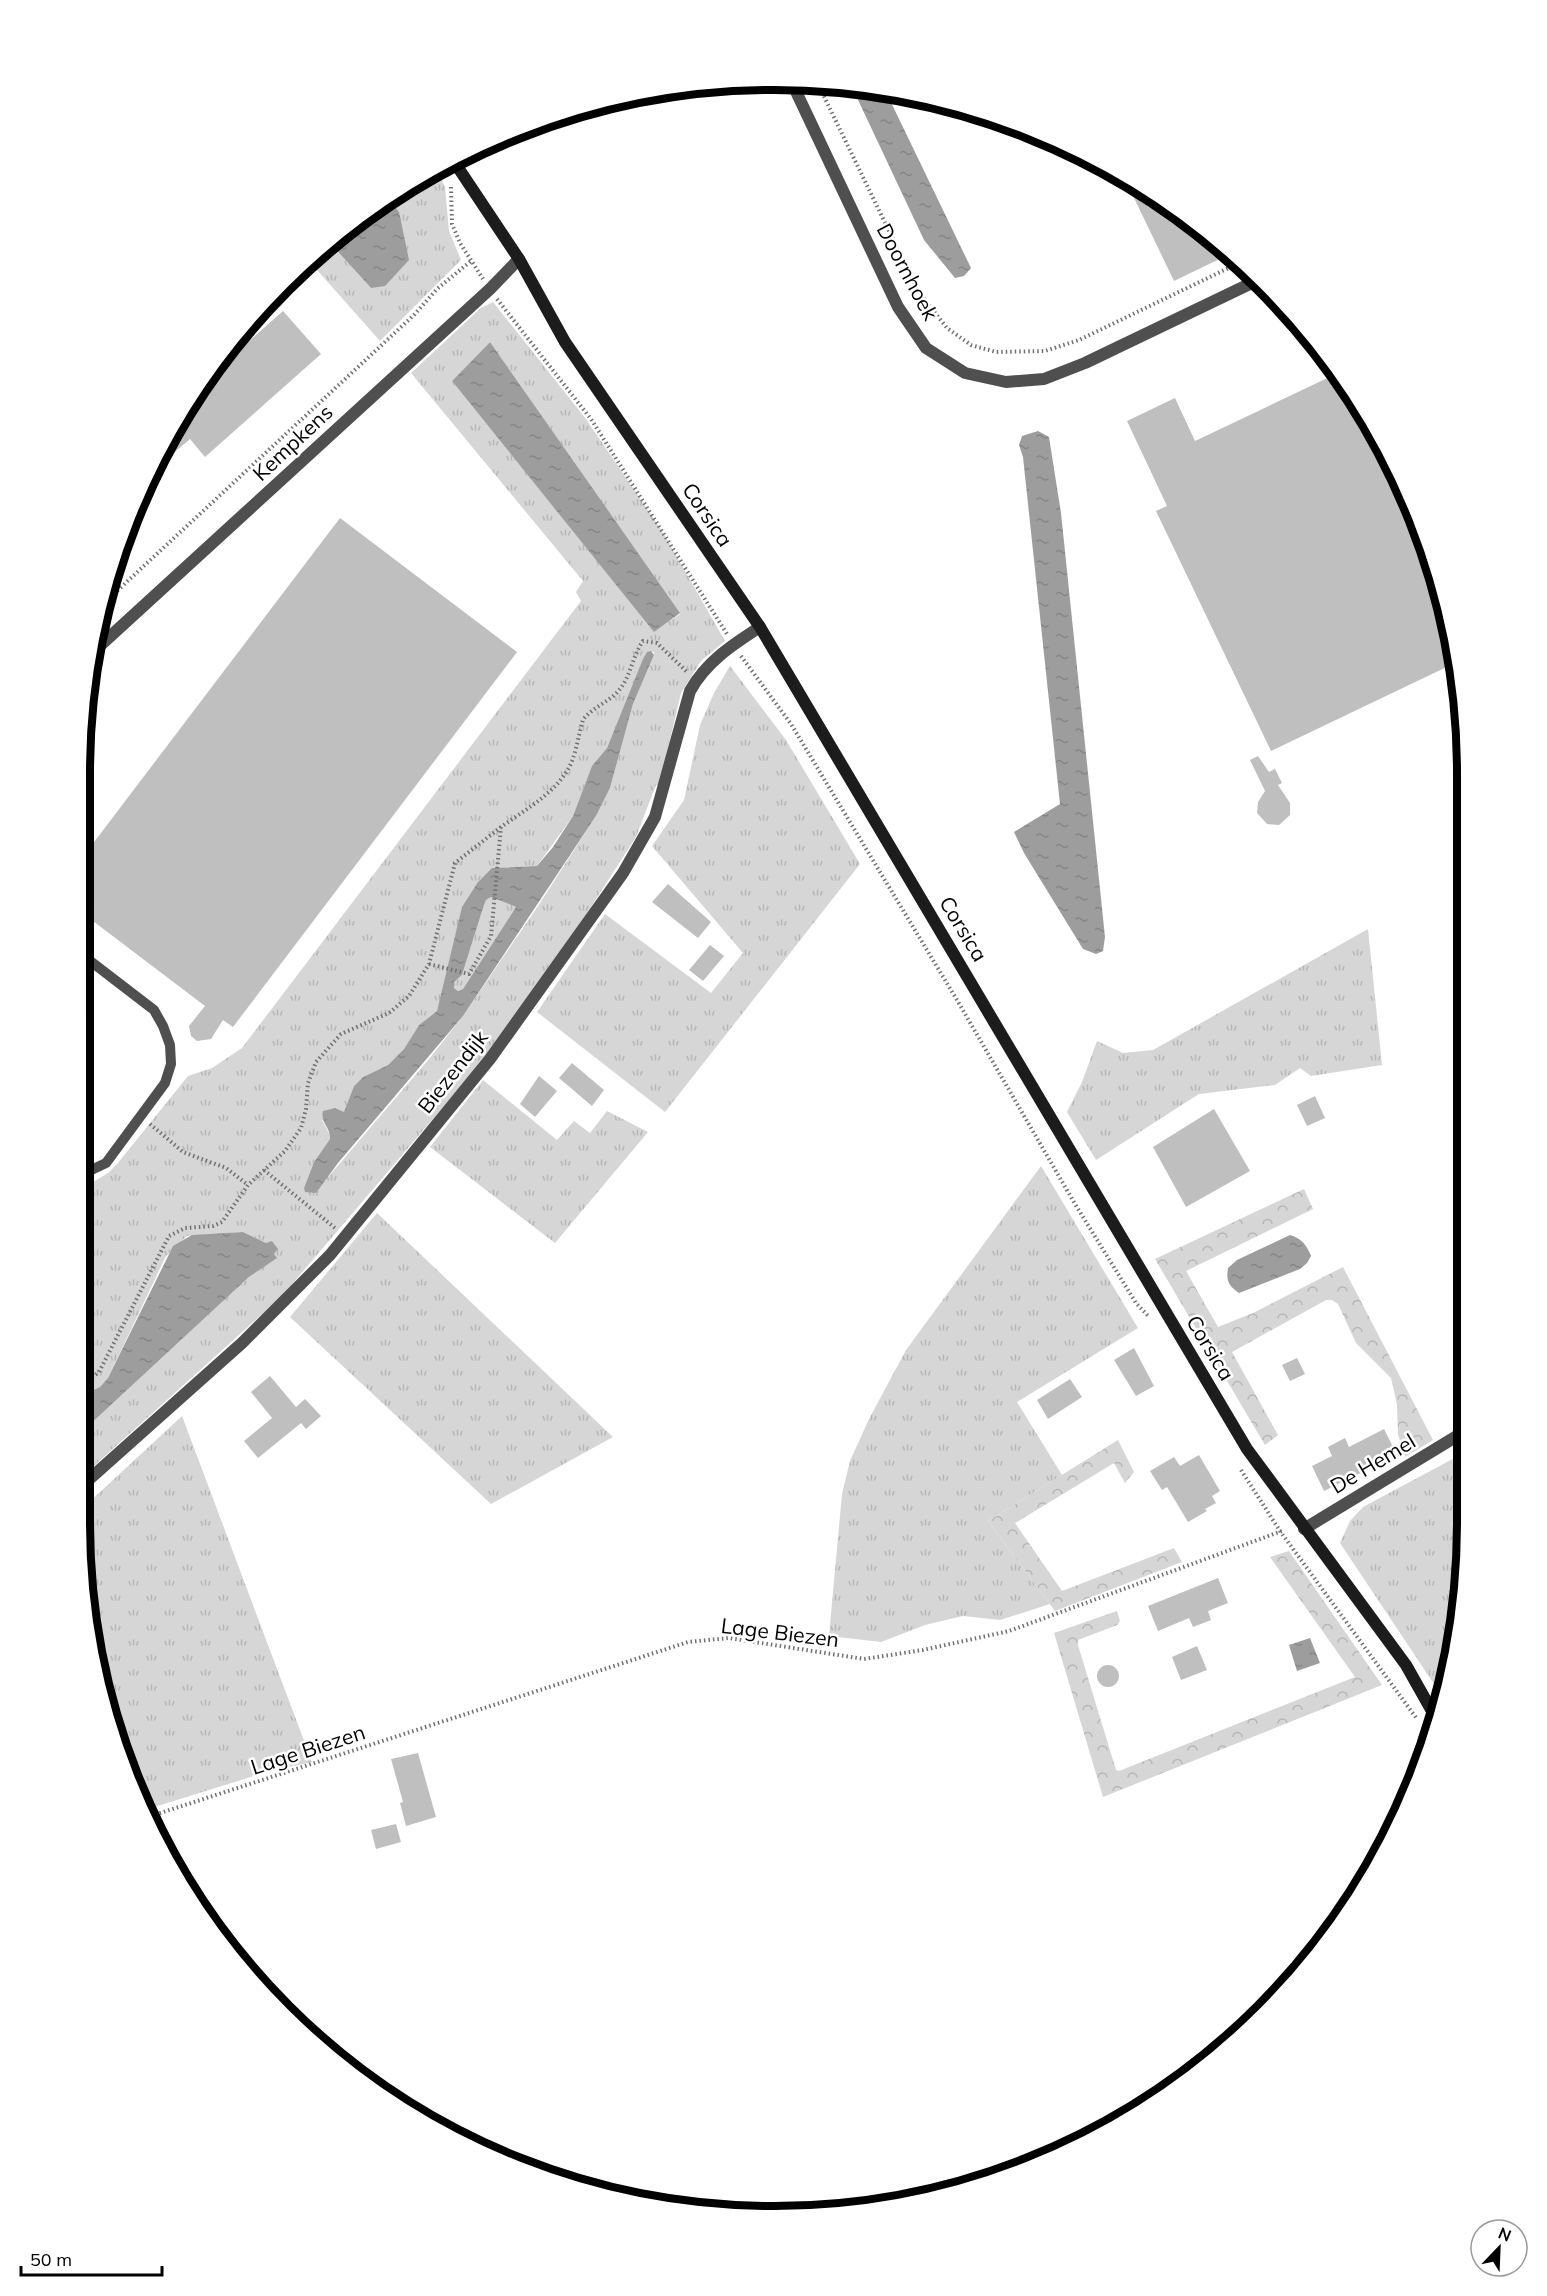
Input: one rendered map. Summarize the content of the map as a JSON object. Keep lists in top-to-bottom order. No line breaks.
{"streets":{"street":["Doornhoek","Kempkens","Corsica","Biezendijk","De Hemel"],"path":["Lage Biezen"]},"crossings":[["Kempkens","Corsica"],["Corsica","Biezendijk"],["Corsica","De Hemel"],["Corsica","Lage Biezen"],["De Hemel","Lage Biezen"]],"scale_bar":"50 m","north":"top right"}
